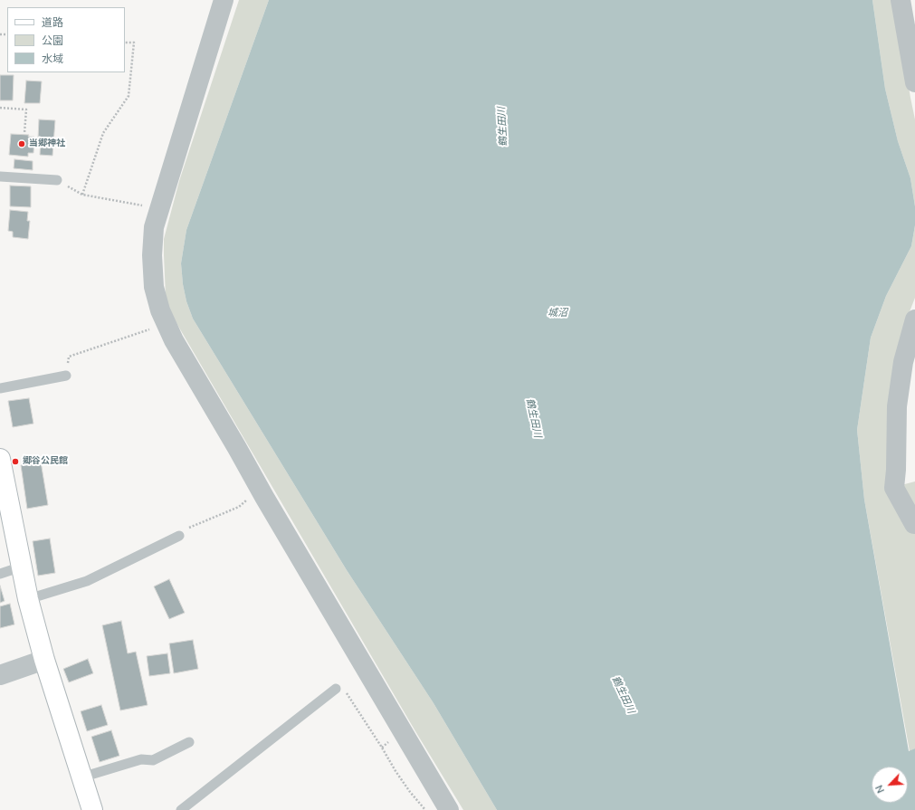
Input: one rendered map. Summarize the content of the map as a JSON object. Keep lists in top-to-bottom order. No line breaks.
{"water":["鶴生田川","城沼"],"places":["当郷神社","郷谷公民館"],"legend":["道路","公園","水域"],"north":"bottom left"}
